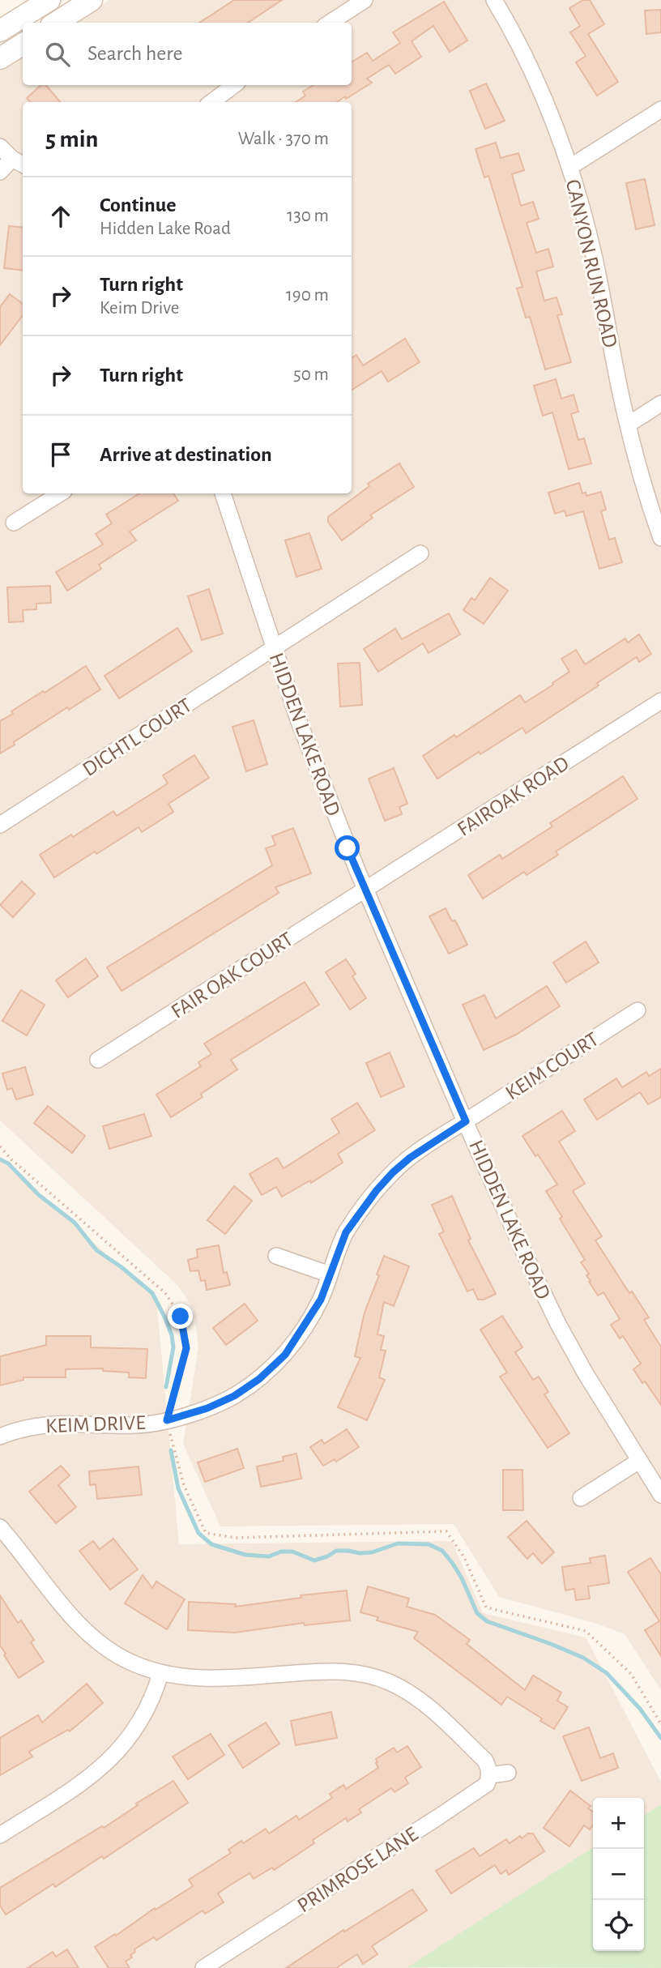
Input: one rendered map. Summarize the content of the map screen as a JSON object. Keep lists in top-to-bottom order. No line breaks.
{"streets":{"street":["CANYON RUN ROAD","HIDDEN LAKE ROAD","DICHTL COURT","FAIROAK ROAD","FAIR OAK COURT","KEIM COURT","KEIM DRIVE","PRIMROSE LANE"]},"crossings":[["HIDDEN LAKE ROAD","DICHTL COURT"],["HIDDEN LAKE ROAD","FAIROAK ROAD"],["HIDDEN LAKE ROAD","FAIR OAK COURT"],["HIDDEN LAKE ROAD","KEIM COURT"],["HIDDEN LAKE ROAD","KEIM DRIVE"],["FAIROAK ROAD","FAIR OAK COURT"],["KEIM COURT","KEIM DRIVE"]],"page":{"search":"Search here","heading":["5 min","Walk · 370 m"],"list":[["Continue","Hidden Lake Road","130 m"],["Turn right","Keim Drive","190 m"],["Turn right","50 m"],"Arrive at destination"],"map_buttons":["+","−"]}}
